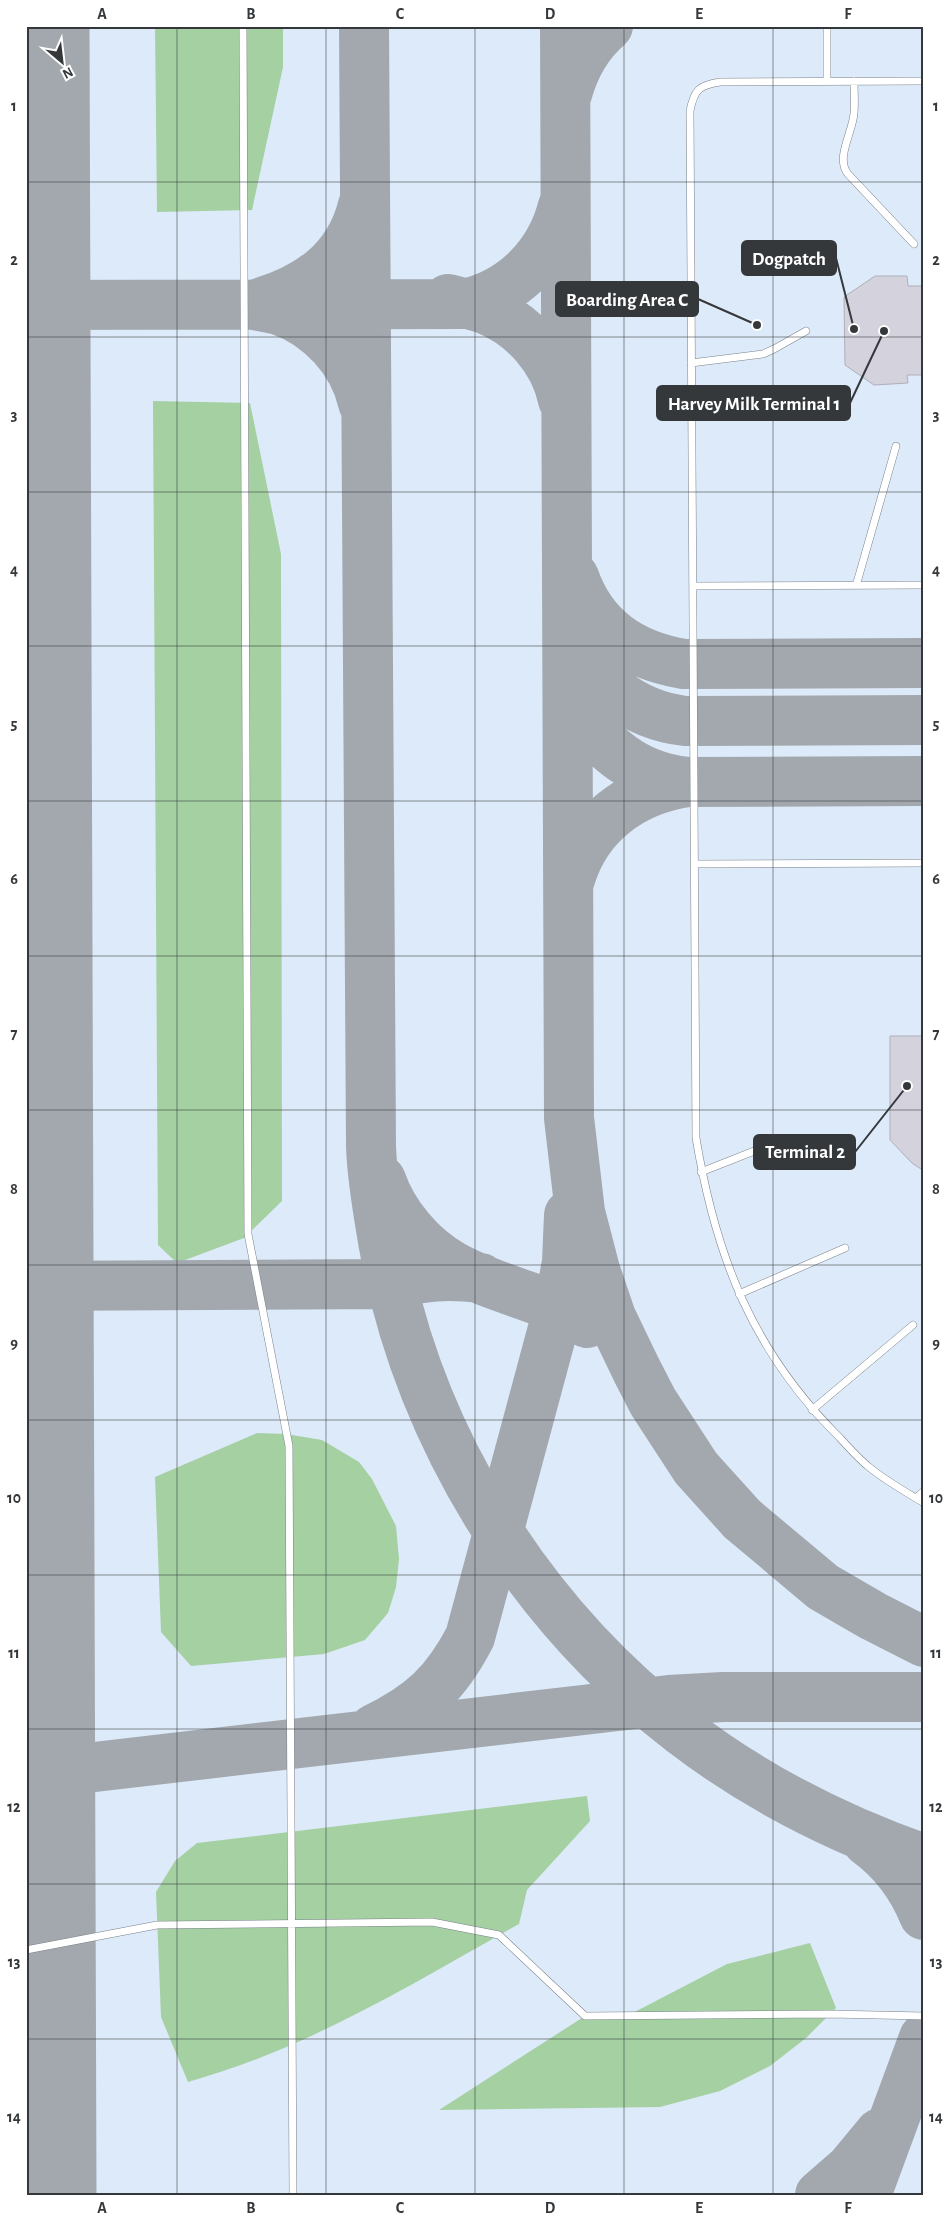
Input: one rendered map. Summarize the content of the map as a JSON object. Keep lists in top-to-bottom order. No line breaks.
{"places":["Boarding Area C","Dogpatch","Harvey Milk Terminal 1","Terminal 2"],"north":"bottom right","grid":{"columns":["A","B","C","D","E","F"],"rows":["1","2","3","4","5","6","7","8","9","10","11","12","13","14"]}}
